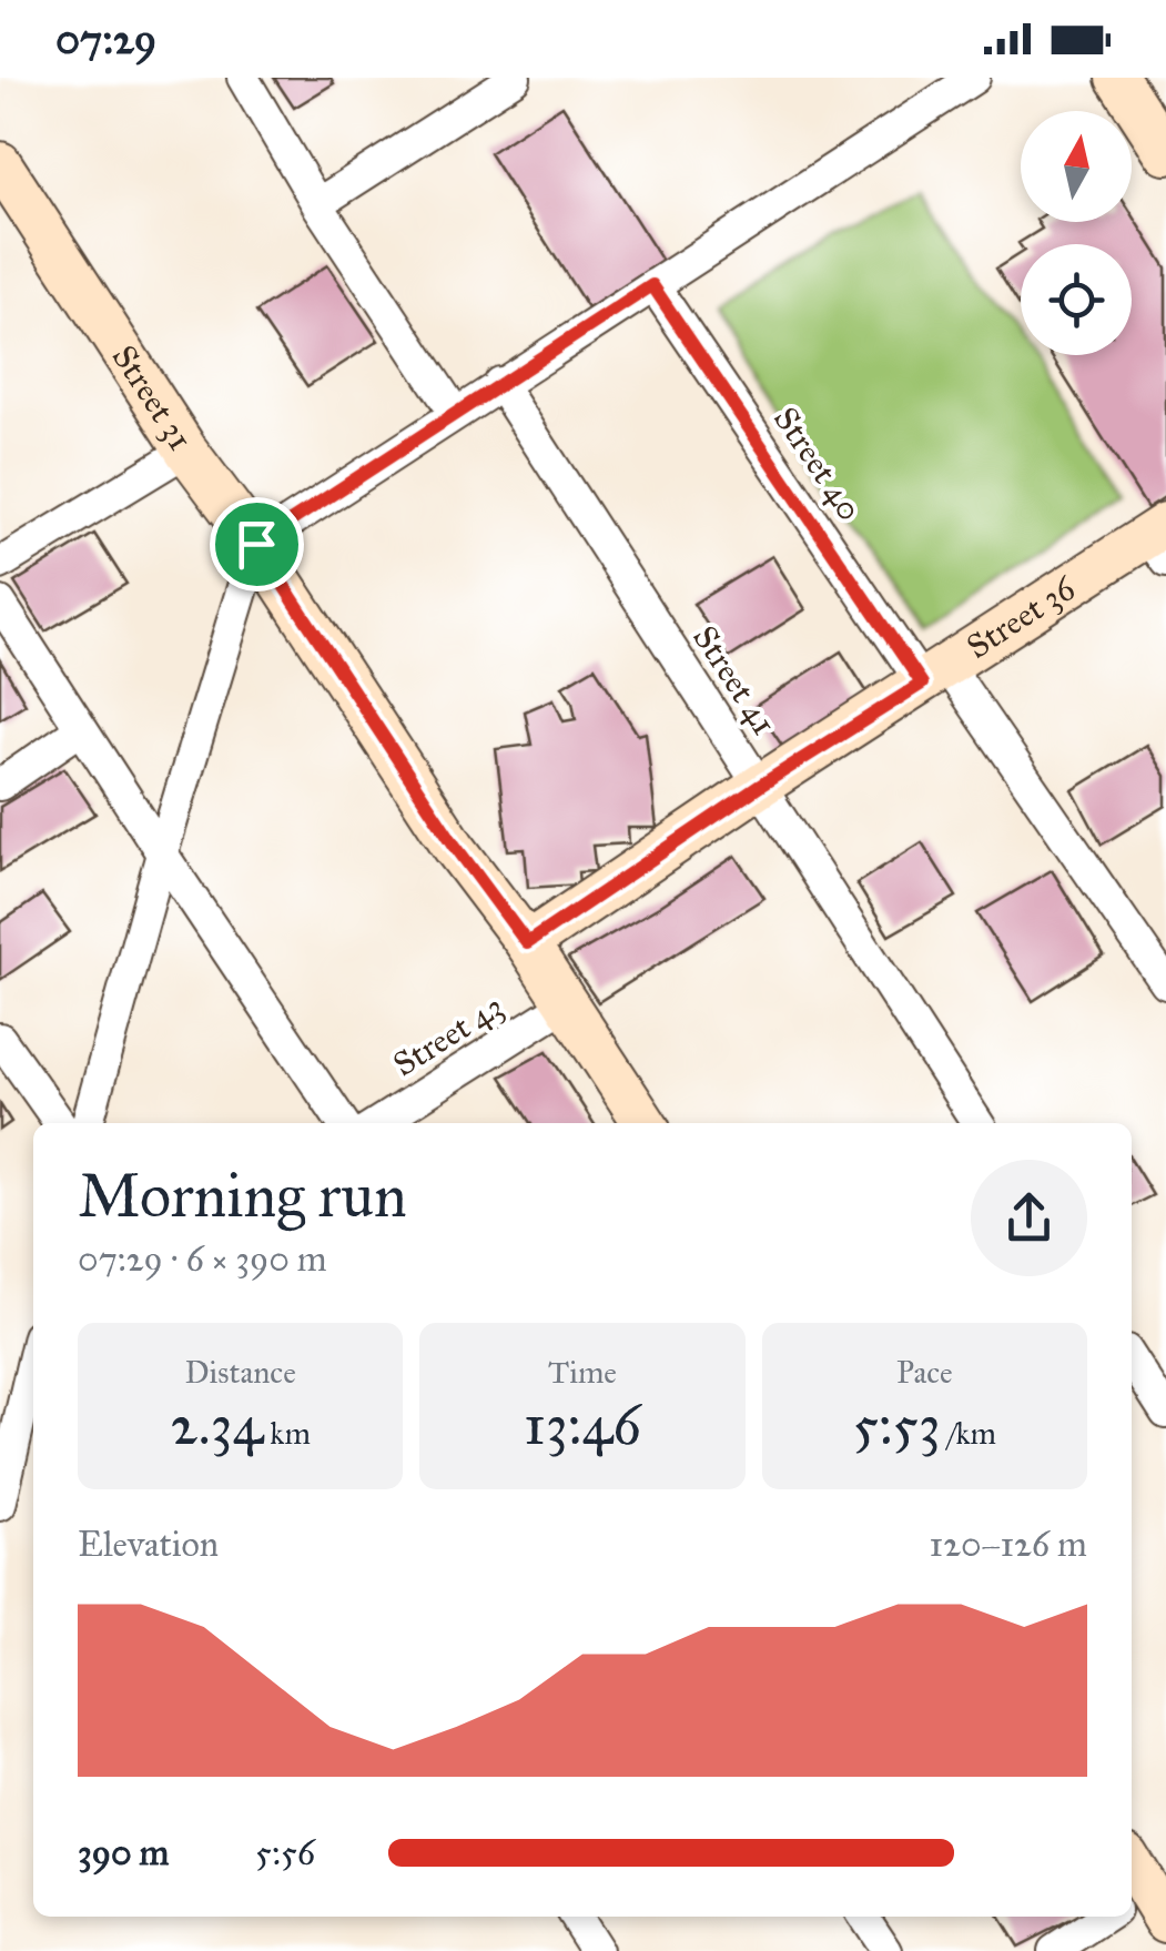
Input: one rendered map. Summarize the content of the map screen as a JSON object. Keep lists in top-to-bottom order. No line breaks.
{"streets":{"street":["Street 31","Street 40","Street 36","Street 41","Street 43"]},"crossings":[["Street 31","Street 36"],["Street 40","Street 36"],["Street 36","Street 41"]],"north":"top","page":{"status":"07:29","heading":["Morning run","07:29 · 6 × 390 m"],"stats":[["Distance","2.34 km"],["Time","13:46"],["Pace","5:53 /km"]],"chart":["Elevation","120–126 m"],"list":[{"name":"390 m","note":"5:56"}]}}
